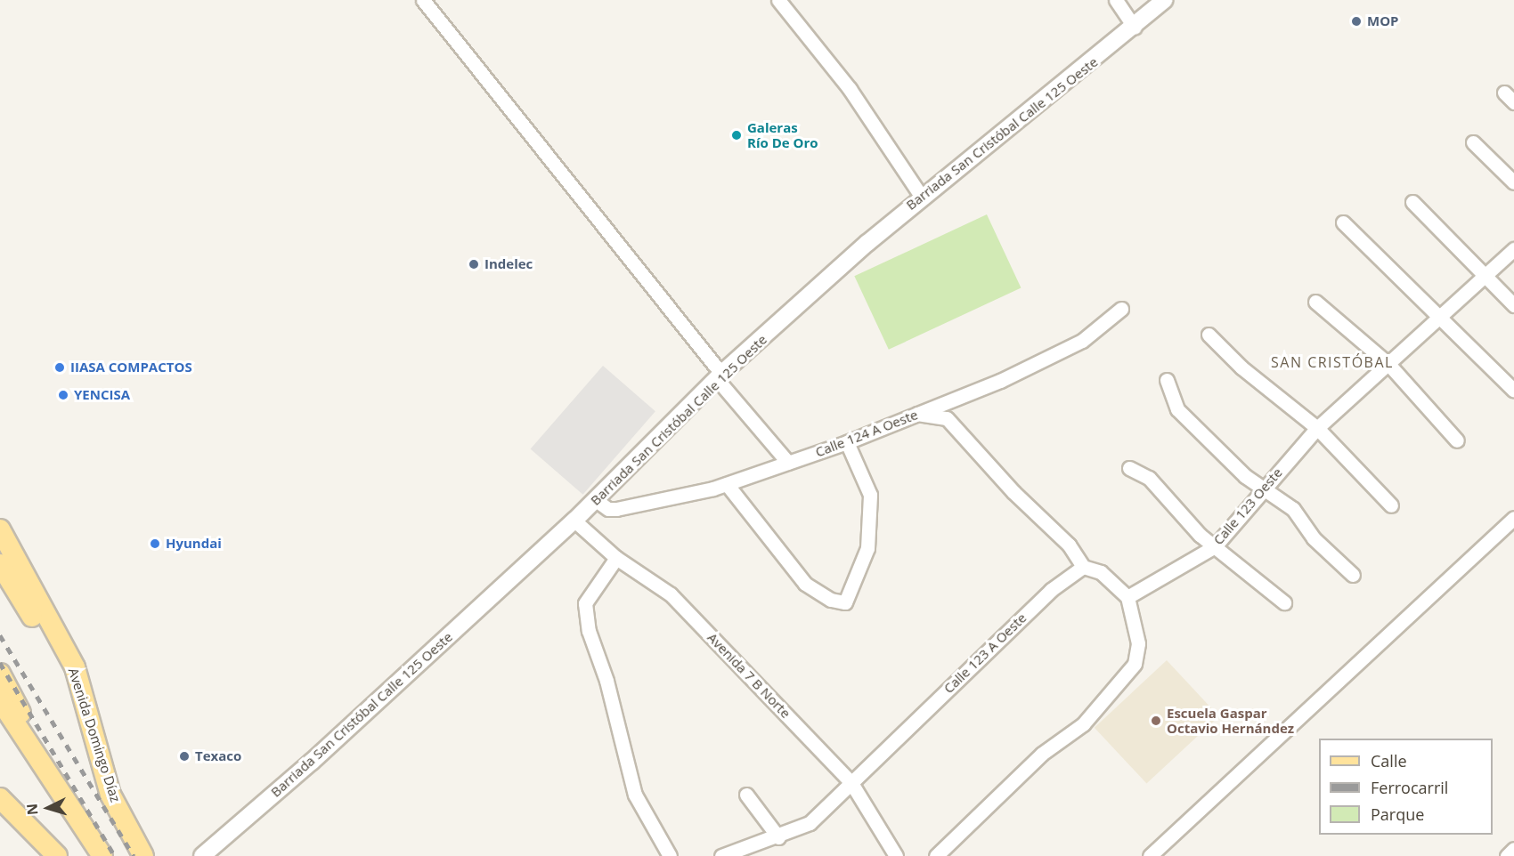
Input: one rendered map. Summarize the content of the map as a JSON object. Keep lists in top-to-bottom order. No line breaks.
{"streets":{"main road":["Avenida Domingo Díaz"],"street":["Barriada San Cristóbal Calle 125 Oeste","Calle 124 A Oeste","Calle 123 Oeste","Calle 123 A Oeste","Avenida 7 B Norte"]},"crossings":[["Barriada San Cristóbal Calle 125 Oeste","Calle 124 A Oeste"],["Barriada San Cristóbal Calle 125 Oeste","Avenida 7 B Norte"],["Calle 123 A Oeste","Avenida 7 B Norte"]],"districts":["SAN CRISTÓBAL"],"places":["MOP","Galeras Río De Oro","Indelec","IIASA COMPACTOS","YENCISA","Hyundai","Escuela Gaspar Octavio Hernández","Texaco"],"legend":["Calle","Ferrocarril","Parque"],"north":"left"}
